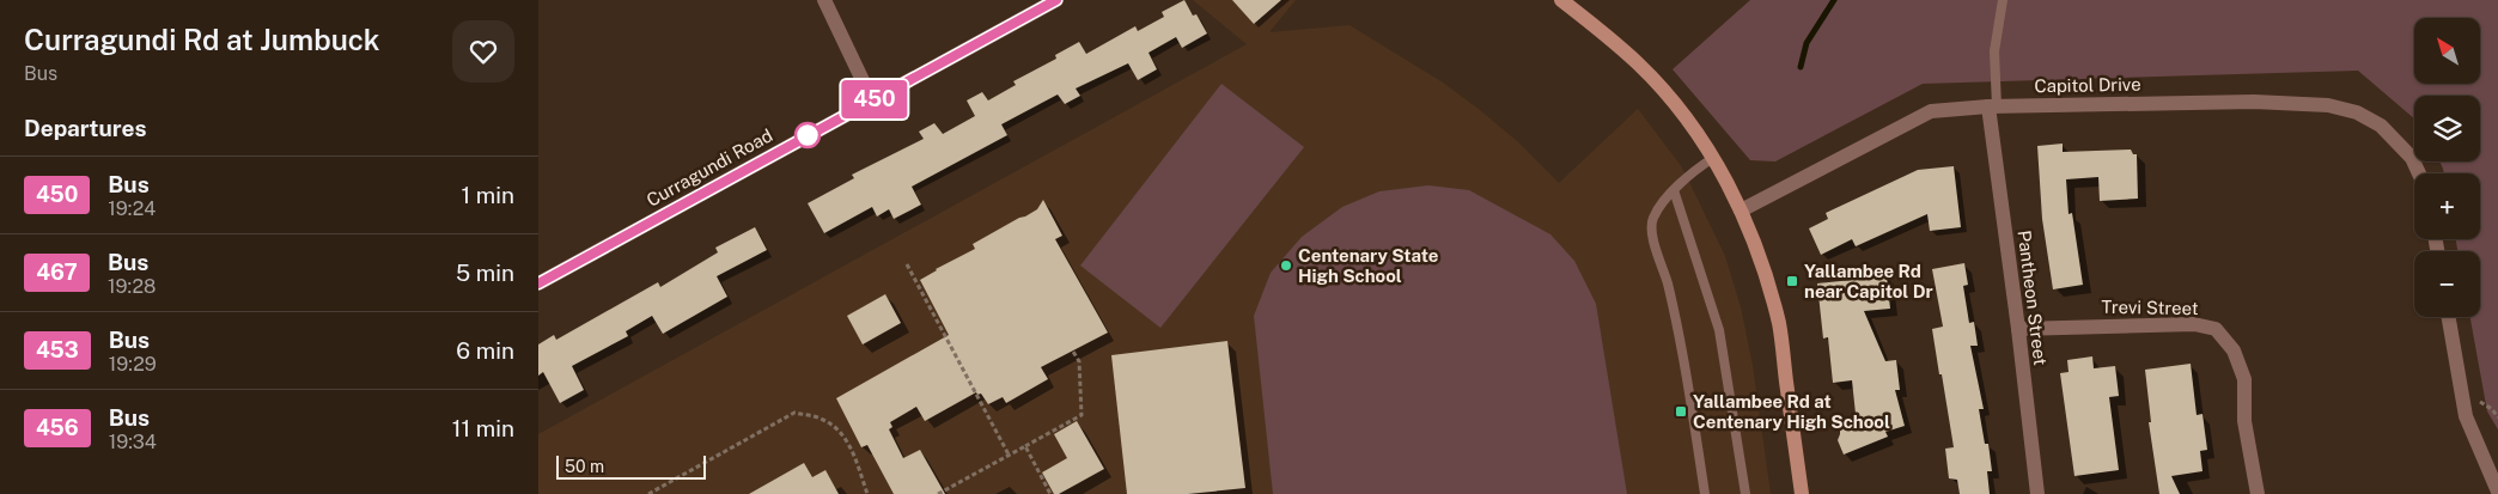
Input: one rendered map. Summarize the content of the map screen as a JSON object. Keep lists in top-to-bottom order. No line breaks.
{"streets":{"street":["Capitol Drive","Curragundi Road","Pantheon Street","Trevi Street"]},"crossings":[["Capitol Drive","Pantheon Street"],["Pantheon Street","Trevi Street"]],"places":{"other":["Centenary State High School"],"transit":["Yallambee Rd near Capitol Dr","Yallambee Rd at Centenary High School"]},"lines":["bus line 450"],"scale_bar":"50 m","north":"top left","page":{"heading":[["Curragundi Rd at Jumbuck","Bus"],"Departures"],"on_map":"450","map_buttons":["+","−"],"list":[{"mark":"450","name":"Bus","note":"19:24","value":"1 min"},{"mark":"467","name":"Bus","note":"19:28","value":"5 min"},{"mark":"453","name":"Bus","note":"19:29","value":"6 min"},{"mark":"456","name":"Bus","note":"19:34","value":"11 min"}],"scale":"50 m"}}
